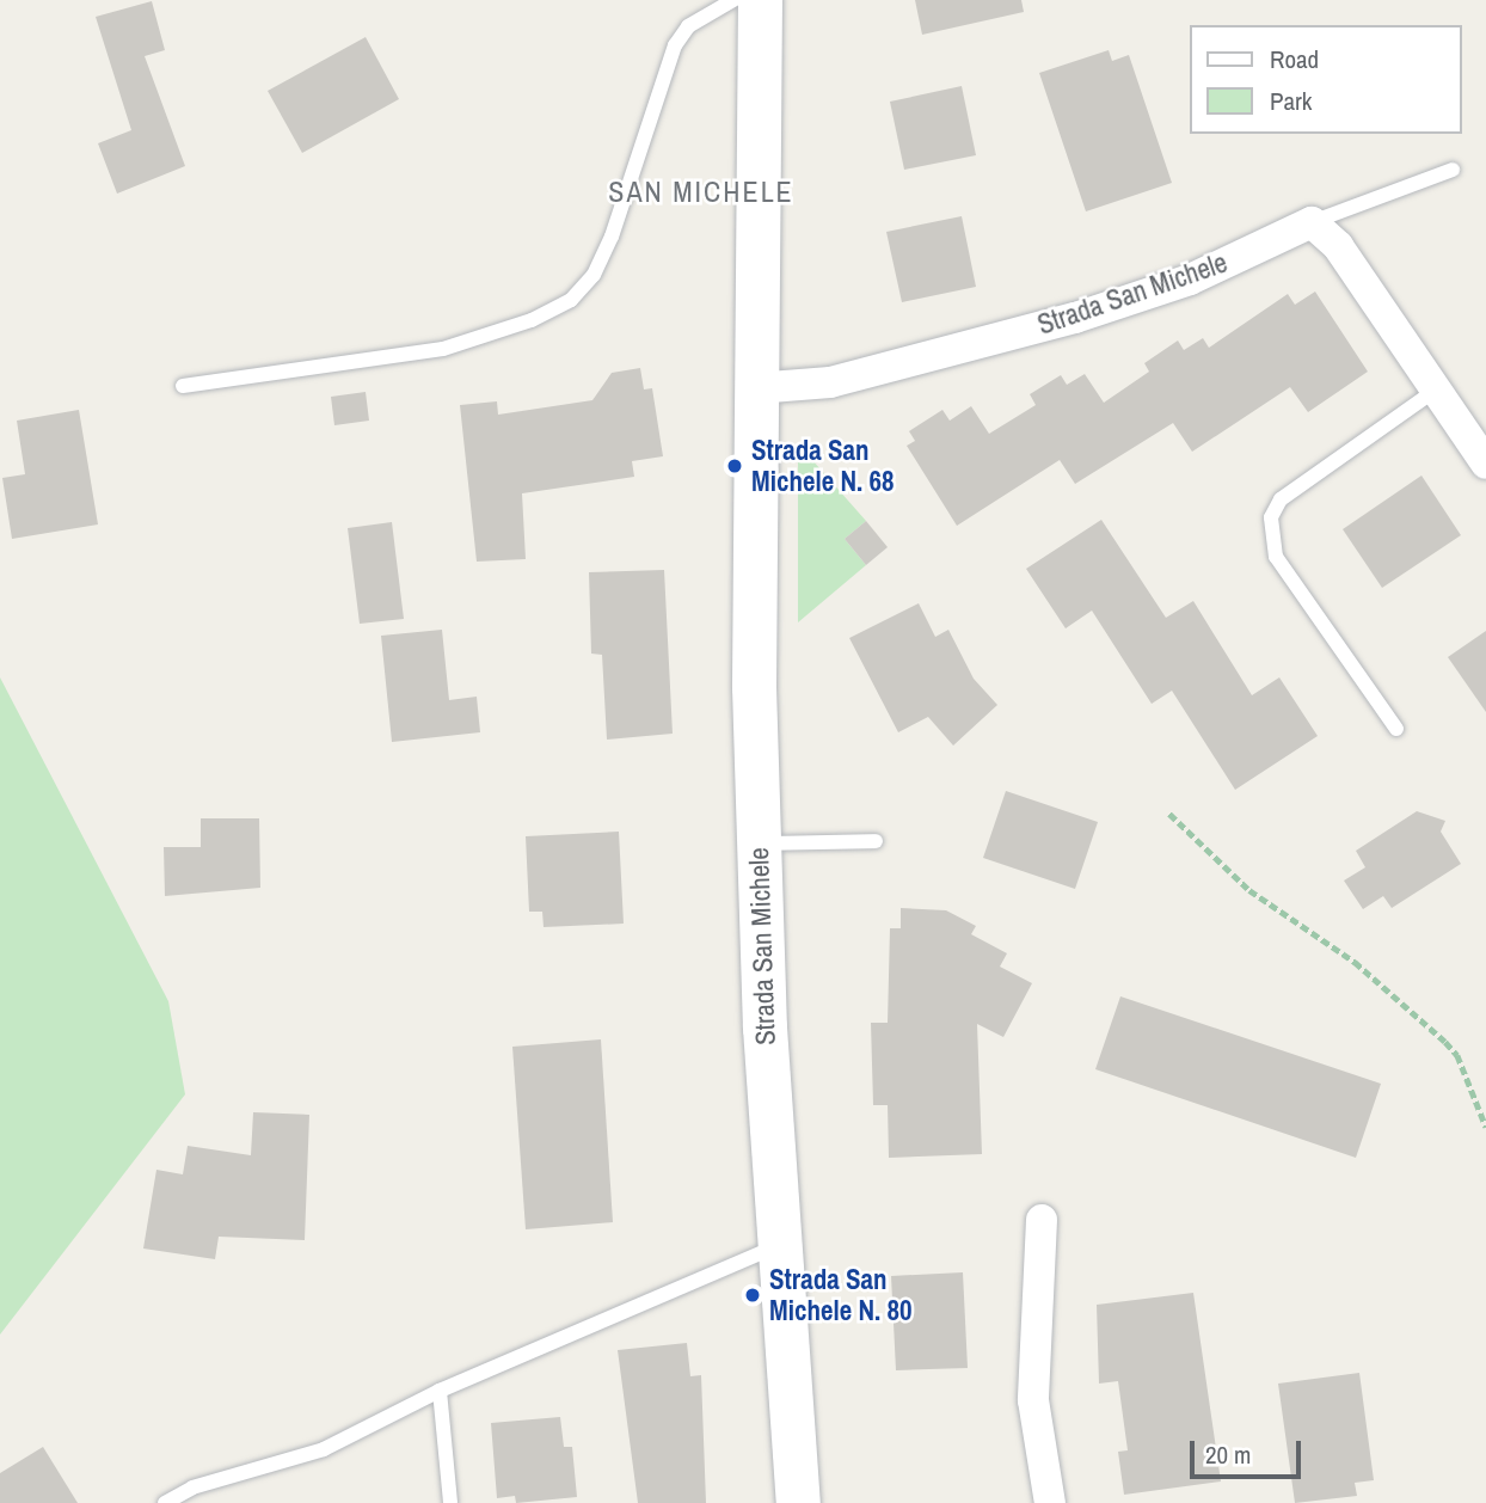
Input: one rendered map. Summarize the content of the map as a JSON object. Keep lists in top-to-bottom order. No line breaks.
{"streets":{"street":["Strada San Michele"]},"districts":["SAN MICHELE"],"places":["Strada San Michele N. 68","Strada San Michele N. 80"],"legend":["Road","Park"],"scale_bar":"20 m"}
